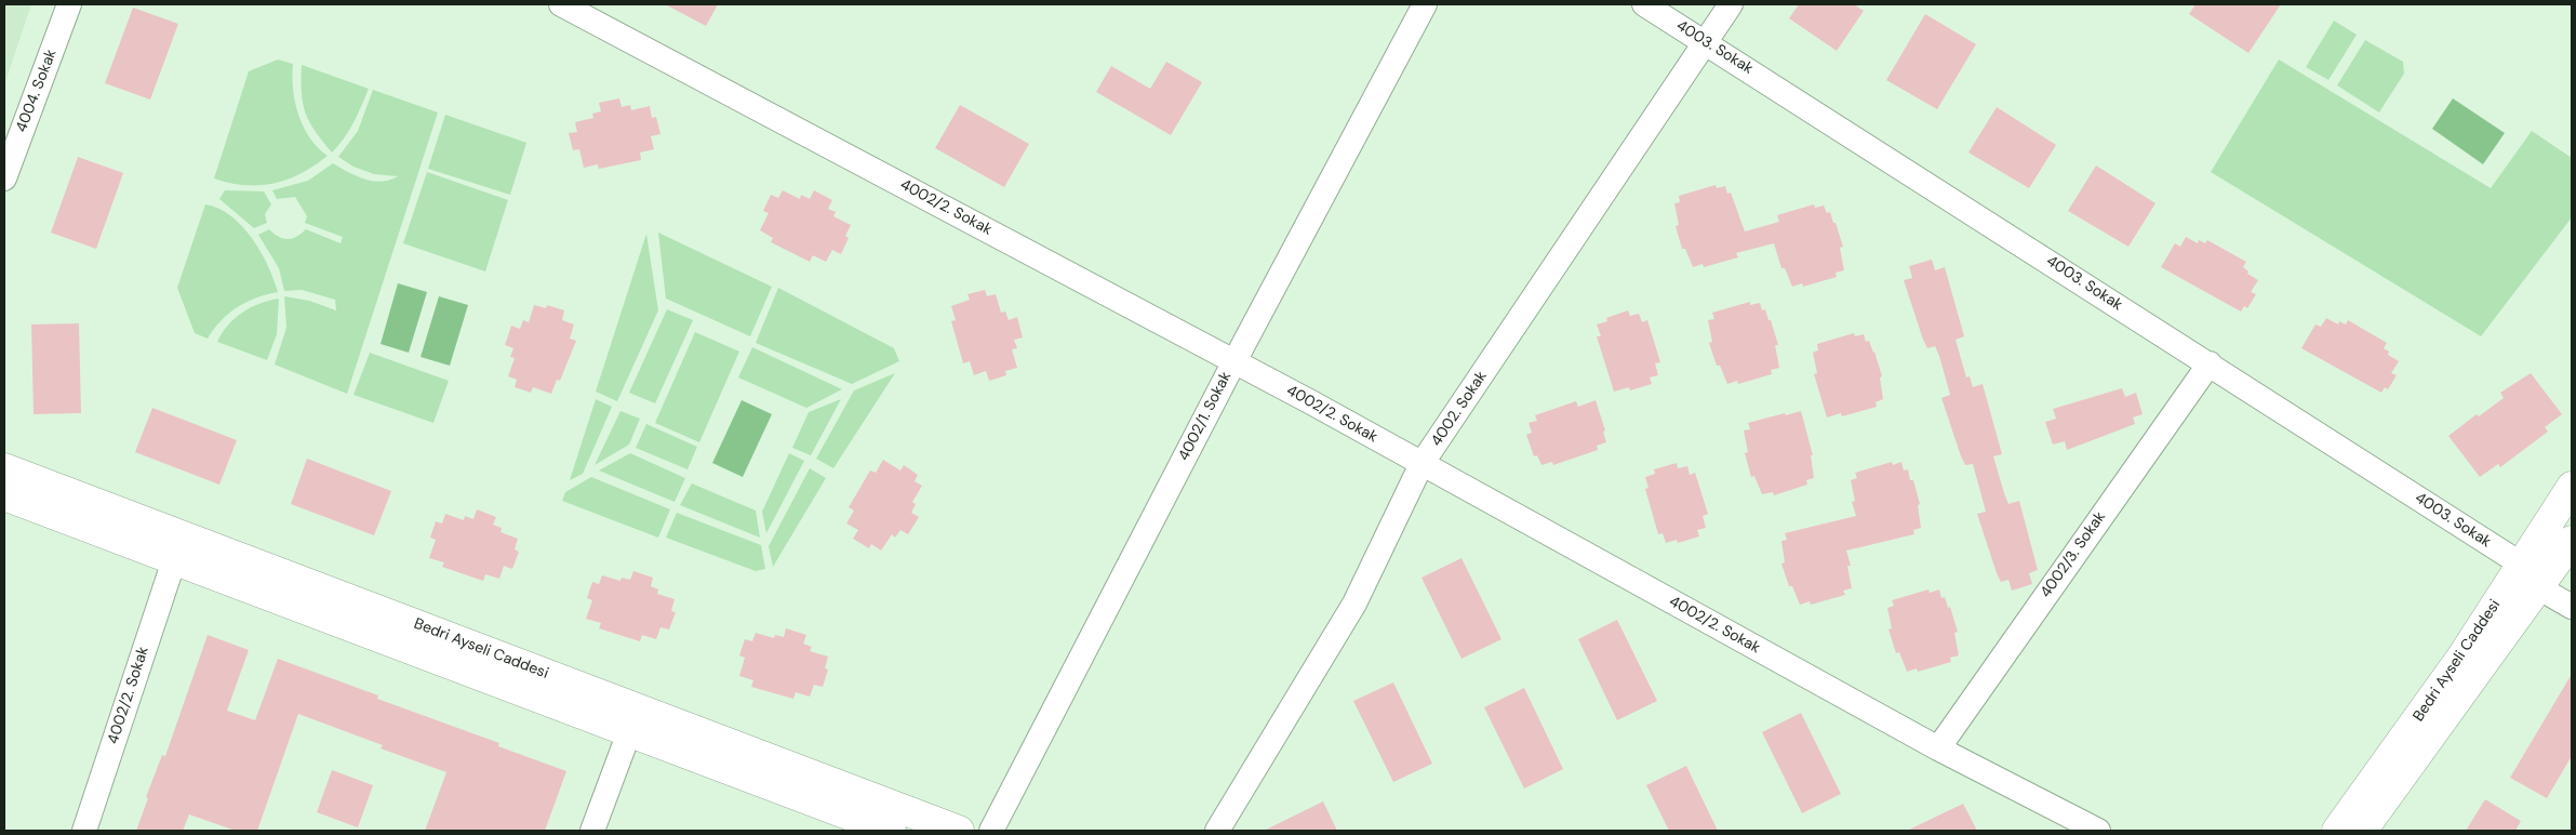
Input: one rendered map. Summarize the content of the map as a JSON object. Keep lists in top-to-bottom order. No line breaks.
{"streets":{"main road":["Bedri Ayseli Caddesi"],"street":["4003. Sokak","4004. Sokak","4002/2. Sokak","4002. Sokak","4002/1. Sokak","4002/3. Sokak"]},"crossings":[["4003. Sokak","4002. Sokak"],["4003. Sokak","4002/3. Sokak"],["4003. Sokak","Bedri Ayseli Caddesi"],["4002/2. Sokak","4002. Sokak"],["4002/2. Sokak","4002/1. Sokak"],["4002/2. Sokak","4002/3. Sokak"],["4002/2. Sokak","Bedri Ayseli Caddesi"]]}
